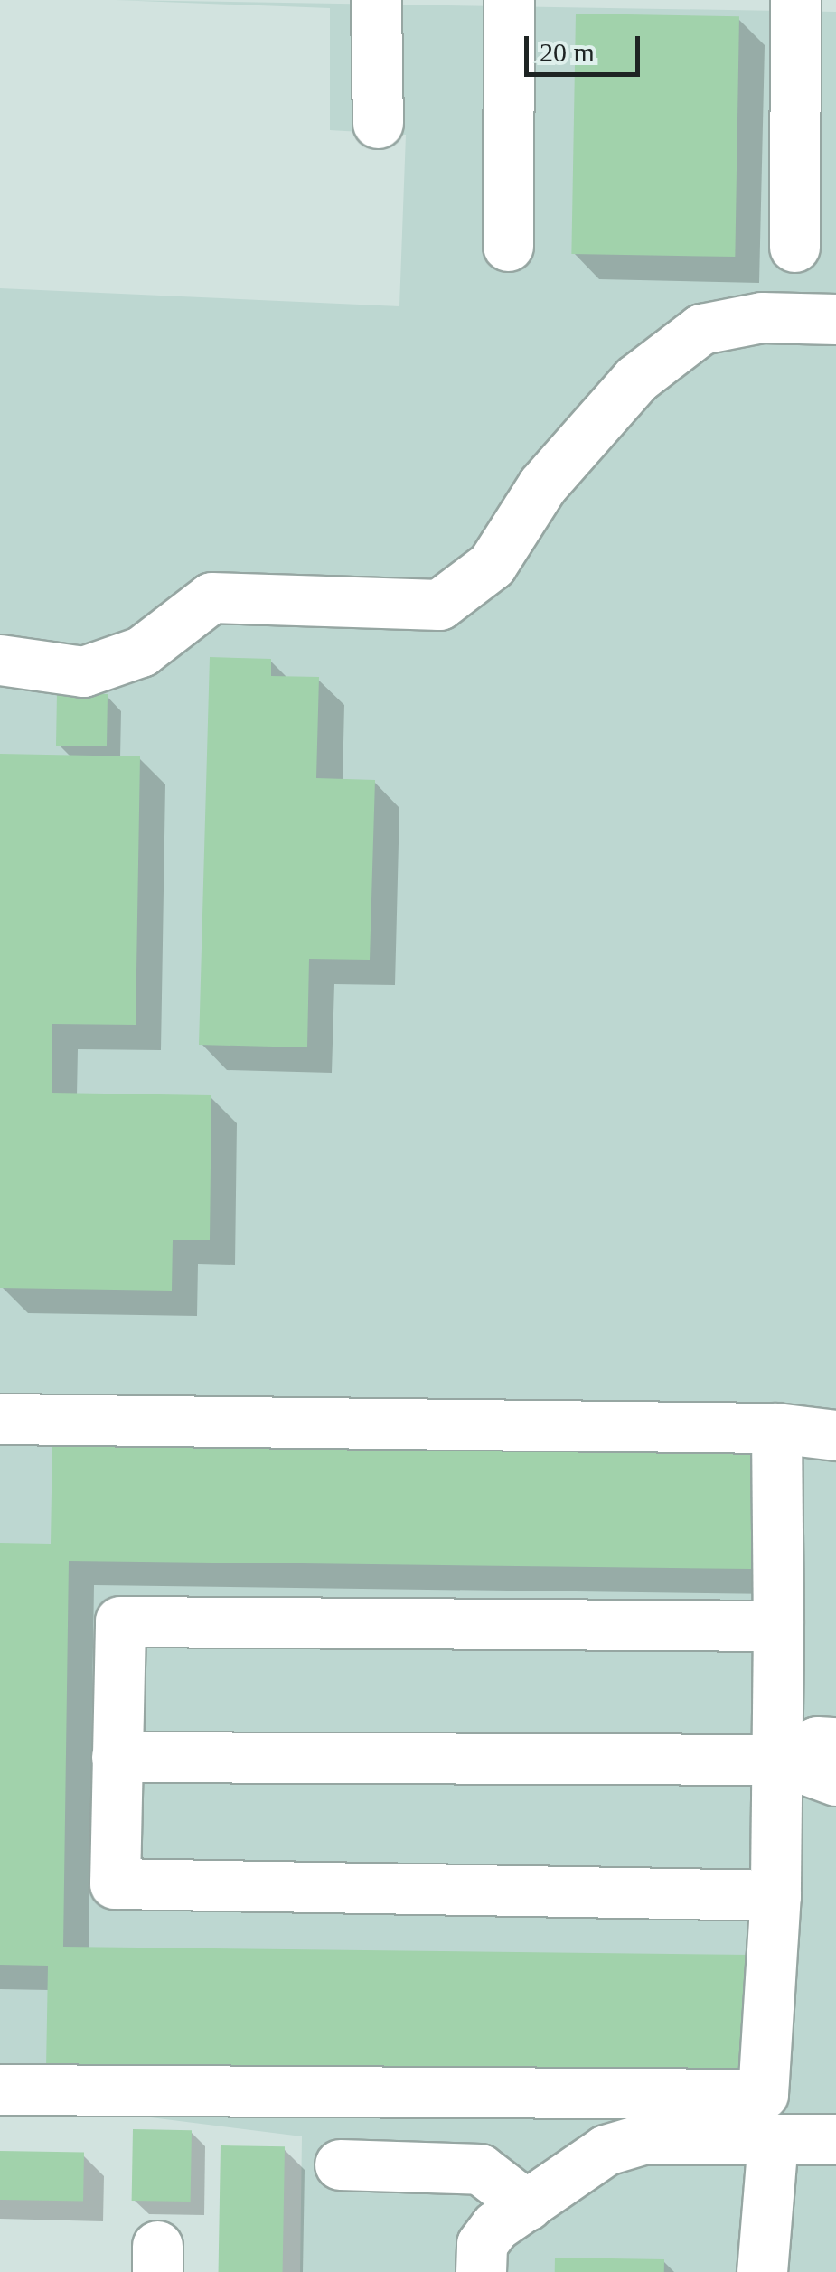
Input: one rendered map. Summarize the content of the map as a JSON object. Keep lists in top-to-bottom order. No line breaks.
{"scale_bar":"20 m"}
